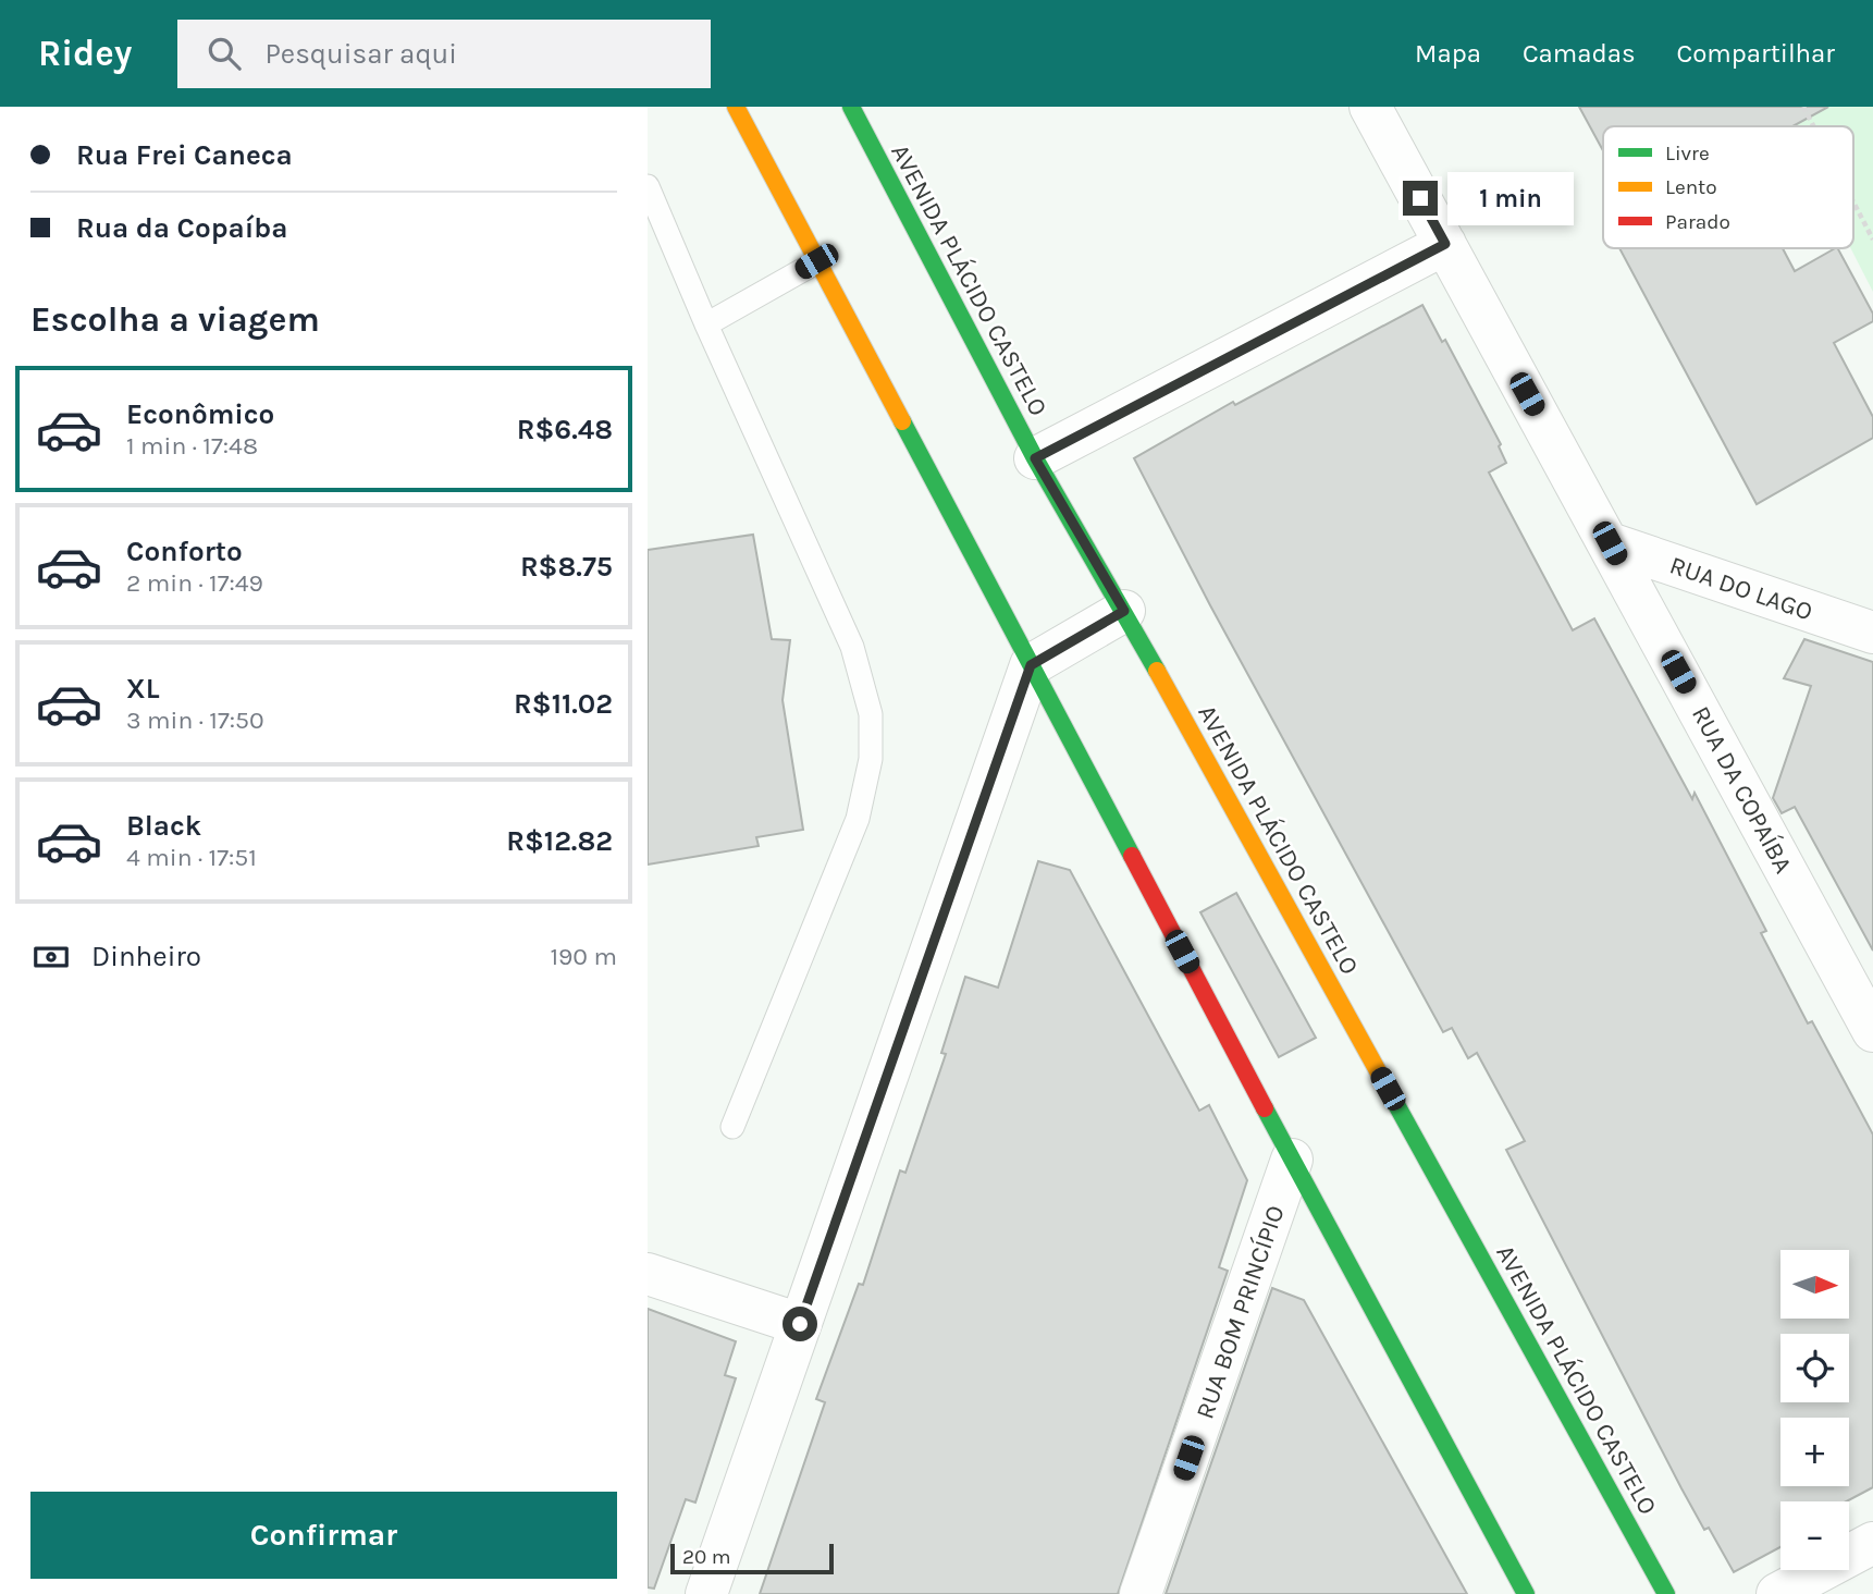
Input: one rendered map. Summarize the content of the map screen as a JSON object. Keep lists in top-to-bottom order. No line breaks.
{"streets":{"street":["AVENIDA PLÁCIDO CASTELO","RUA DO LAGO","RUA DA COPAÍBA","RUA BOM PRINCÍPIO"]},"crossings":[["RUA DO LAGO","RUA DA COPAÍBA"]],"legend":["Livre","Lento","Parado"],"scale_bar":"20 m","north":"right","page":{"header":"Ridey","search":"Pesquisar aqui","nav":["Mapa","Camadas","Compartilhar"],"banner":["Rua Frei Caneca","Rua da Copaíba"],"bubble":"1 min","heading":"Escolha a viagem","list":[{"name":"Econômico","note":"1 min · 17:48","value":"R$6.48"},{"name":"Conforto","note":"2 min · 17:49","value":"R$8.75"},{"name":"XL","note":"3 min · 17:50","value":"R$11.02"},{"name":"Black","note":"4 min · 17:51","value":"R$12.82"}],"pay":["Dinheiro","190 m"],"map_buttons":["+","−"],"buttons":"Confirmar","scale":"20 m"}}
